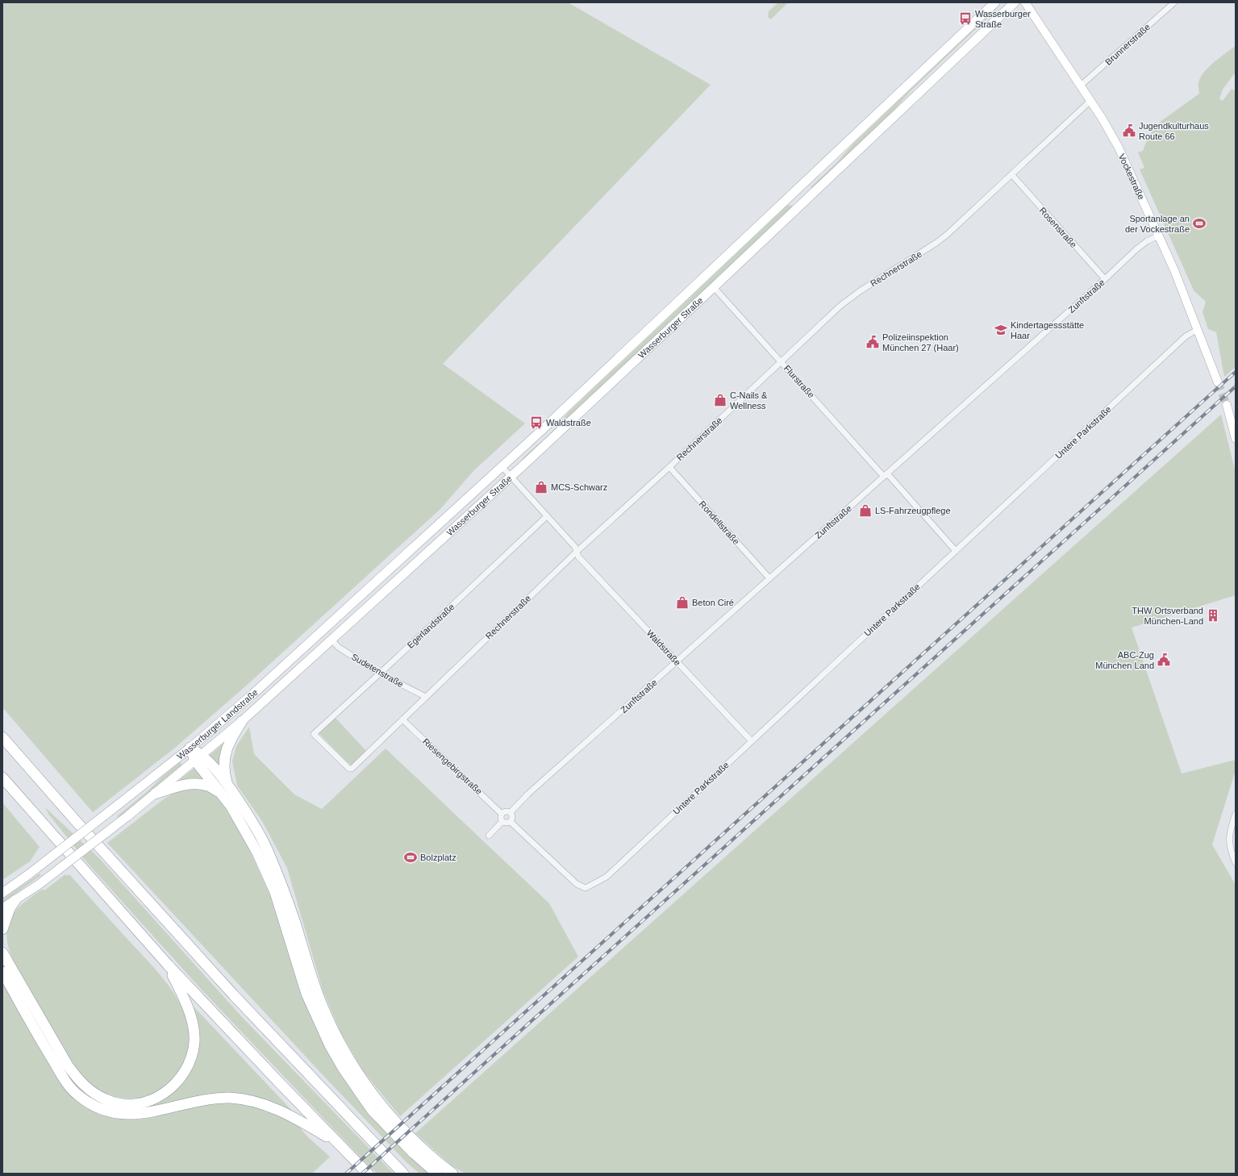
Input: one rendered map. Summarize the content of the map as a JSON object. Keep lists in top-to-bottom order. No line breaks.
{"streets":{"main road":["Vockestraße","Wasserburger Straße","Wasserburger Landstraße"],"street":["Brunnerstraße","Rosenstraße","Rechnerstraße","Zunftstraße","Flurstraße","Untere Parkstraße","Rondellstraße","Egerlandstraße","Waldstraße","Sudetenstraße","Riesengebirgstraße"]},"crossings":[["Brunnerstraße","Vockestraße"],["Vockestraße","Rechnerstraße"],["Vockestraße","Zunftstraße"],["Vockestraße","Untere Parkstraße"],["Rosenstraße","Rechnerstraße"],["Rosenstraße","Zunftstraße"],["Rechnerstraße","Flurstraße"],["Rechnerstraße","Rondellstraße"],["Rechnerstraße","Egerlandstraße"],["Rechnerstraße","Waldstraße"],["Rechnerstraße","Sudetenstraße"],["Rechnerstraße","Riesengebirgstraße"],["Zunftstraße","Flurstraße"],["Zunftstraße","Untere Parkstraße"],["Zunftstraße","Rondellstraße"],["Zunftstraße","Waldstraße"],["Zunftstraße","Riesengebirgstraße"],["Wasserburger Straße","Flurstraße"],["Wasserburger Straße","Waldstraße"],["Wasserburger Straße","Sudetenstraße"],["Wasserburger Straße","Wasserburger Landstraße"],["Flurstraße","Untere Parkstraße"],["Untere Parkstraße","Waldstraße"],["Untere Parkstraße","Riesengebirgstraße"],["Egerlandstraße","Waldstraße"],["Egerlandstraße","Sudetenstraße"]],"places":{"bus stop":["Wasserburger Straße","Waldstraße"],"public building":["Jugendkulturhaus Route 66","Polizeiinspektion München 27 (Haar)","ABC-Zug München Land"],"sports":["Sportanlage an der Vockestraße","Bolzplatz"],"school or university":["Kindertagessstätte Haar"],"shop":["C-Nails & Wellness","MCS-Schwarz","LS-Fahrzeugpflege","Beton Ciré"],"building":["THW Ortsverband München-Land"]}}
